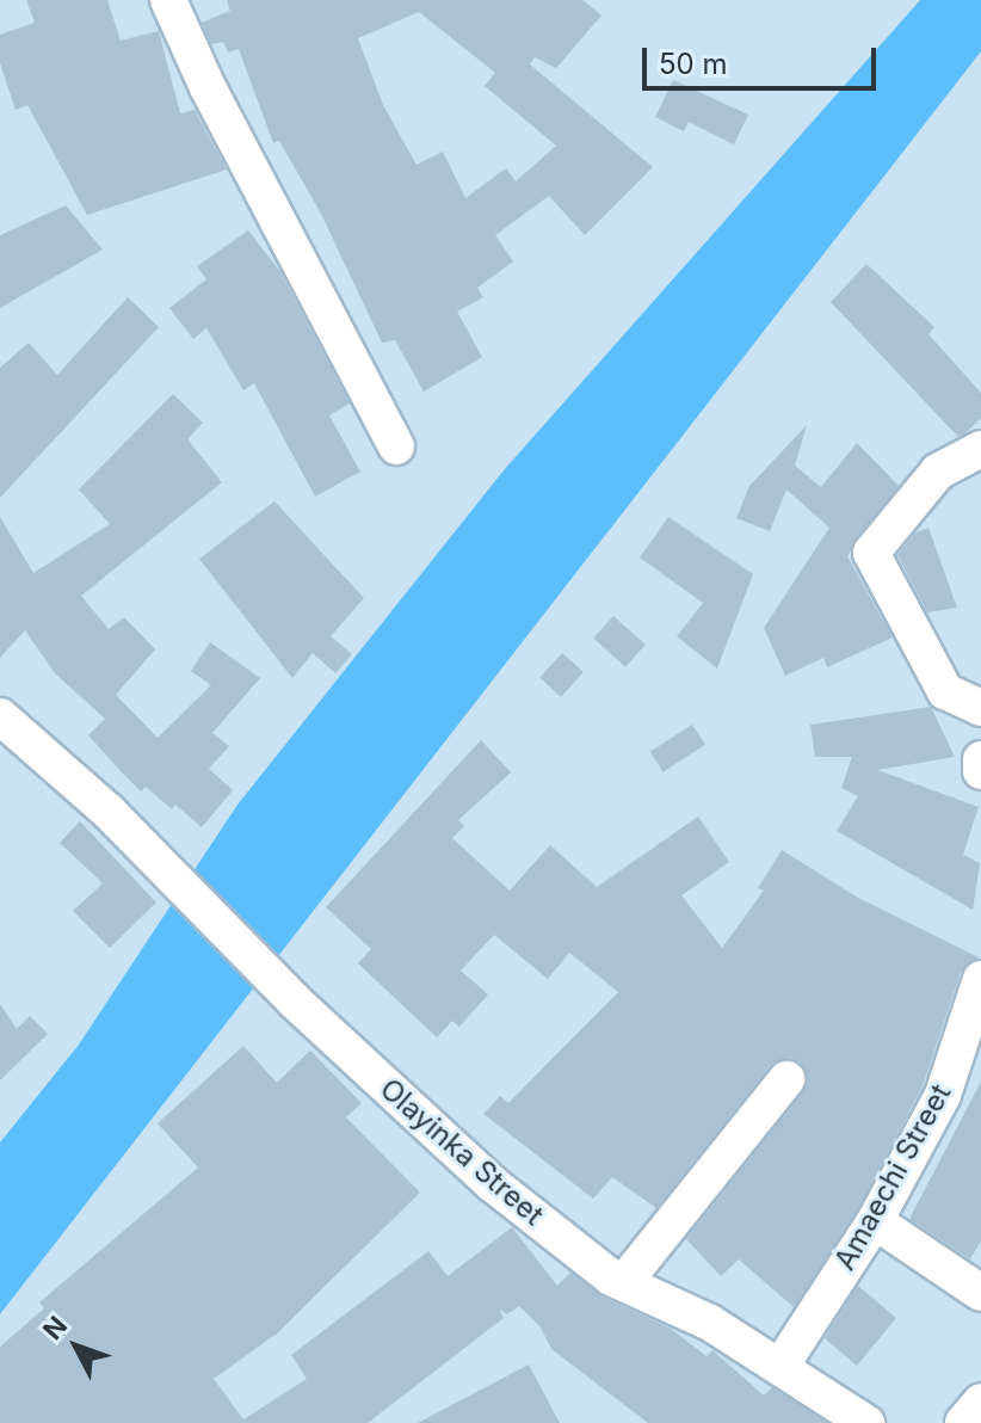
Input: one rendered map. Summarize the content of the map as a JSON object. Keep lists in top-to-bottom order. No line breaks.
{"streets":{"street":["Olayinka Street","Amaechi Street"]},"crossings":[["Olayinka Street","Amaechi Street"]],"scale_bar":"50 m","north":"top left"}
